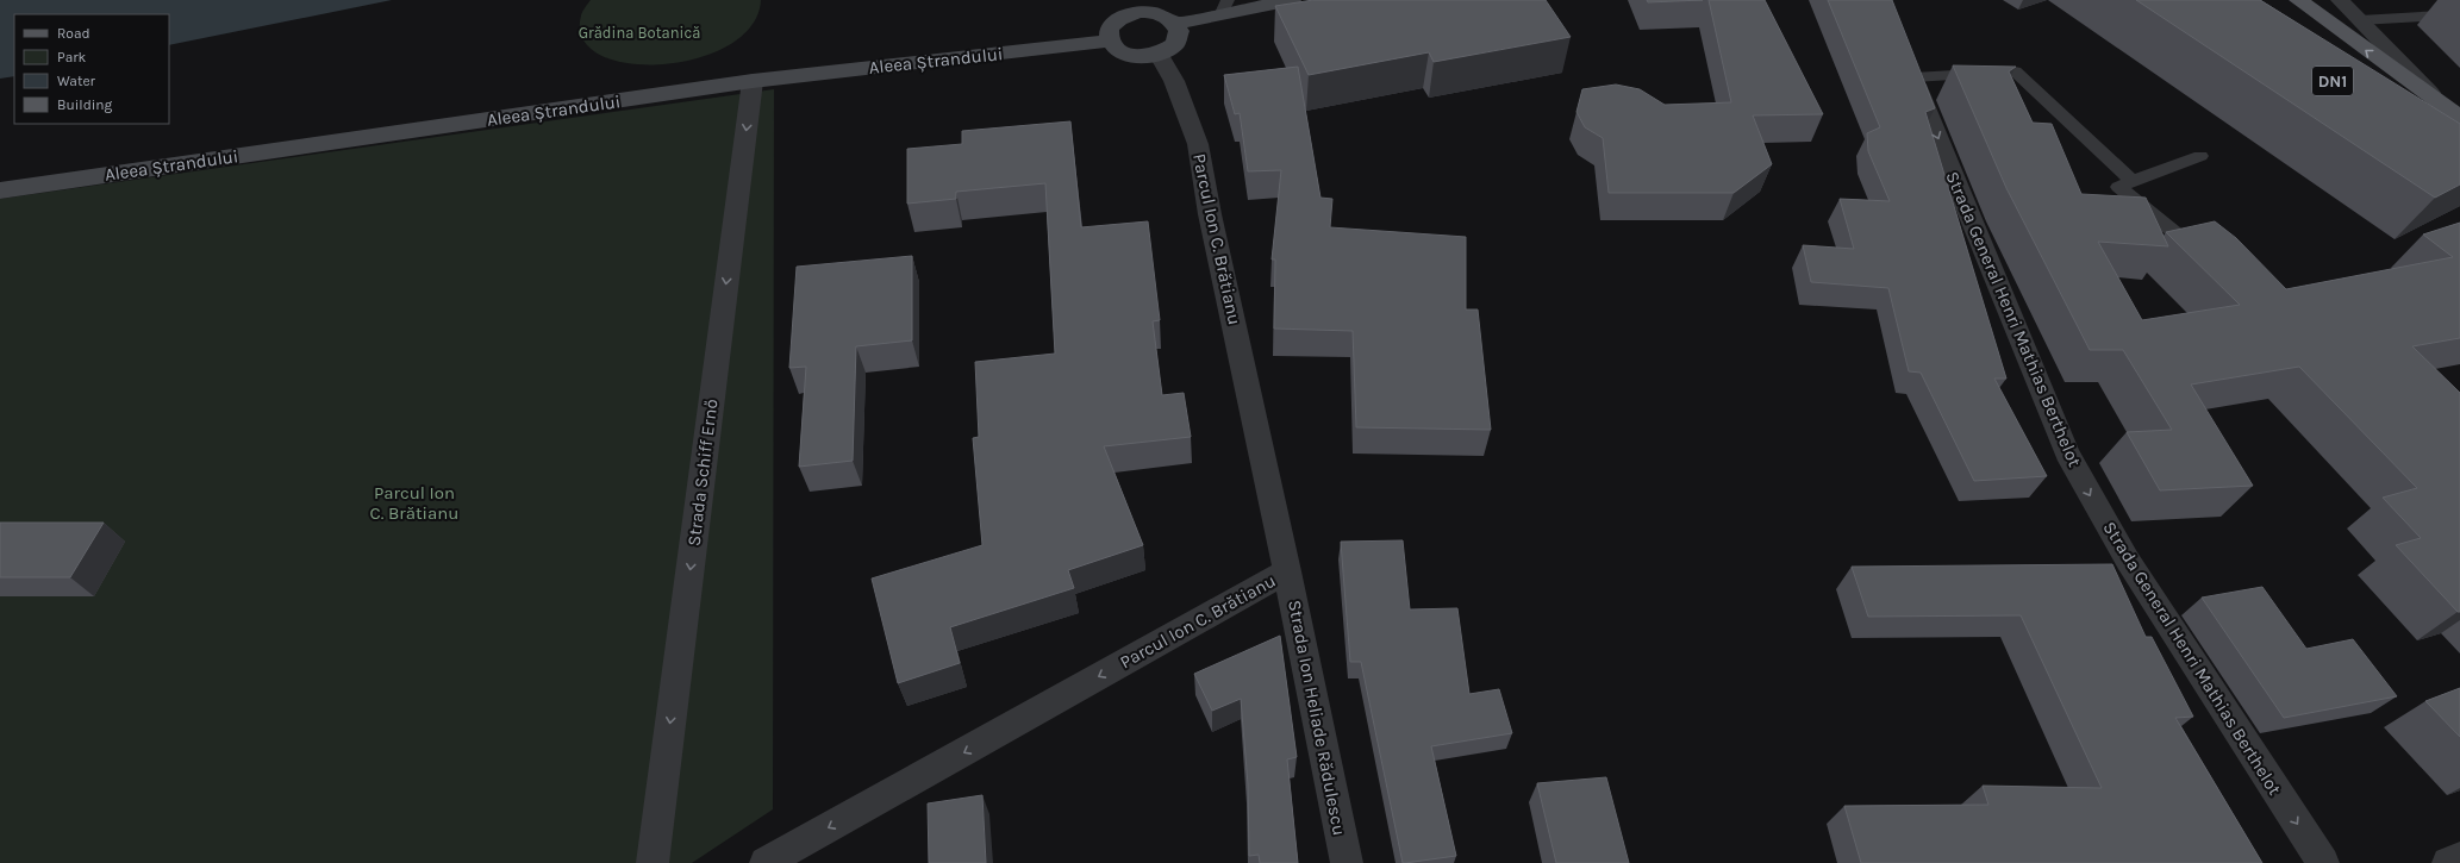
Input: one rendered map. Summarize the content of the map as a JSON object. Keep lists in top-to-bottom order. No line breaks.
{"streets":{"main road":["DN1"],"street":["Aleea Ștrandului","Parcul Ion C. Brătianu","Strada General Henri Mathias Berthelot","Strada Schiff Ernő","Strada Ion Heliade Rădulescu"]},"crossings":[["Aleea Ștrandului","Parcul Ion C. Brătianu"],["Aleea Ștrandului","Strada Schiff Ernő"],["Parcul Ion C. Brătianu","Strada Ion Heliade Rădulescu"]],"one_way":["Parcul Ion C. Brătianu","Strada General Henri Mathias Berthelot","Strada Schiff Ernő"],"parks":["Grădina Botanică","Parcul Ion C. Brătianu"],"legend":["Road","Park","Water","Building"]}
